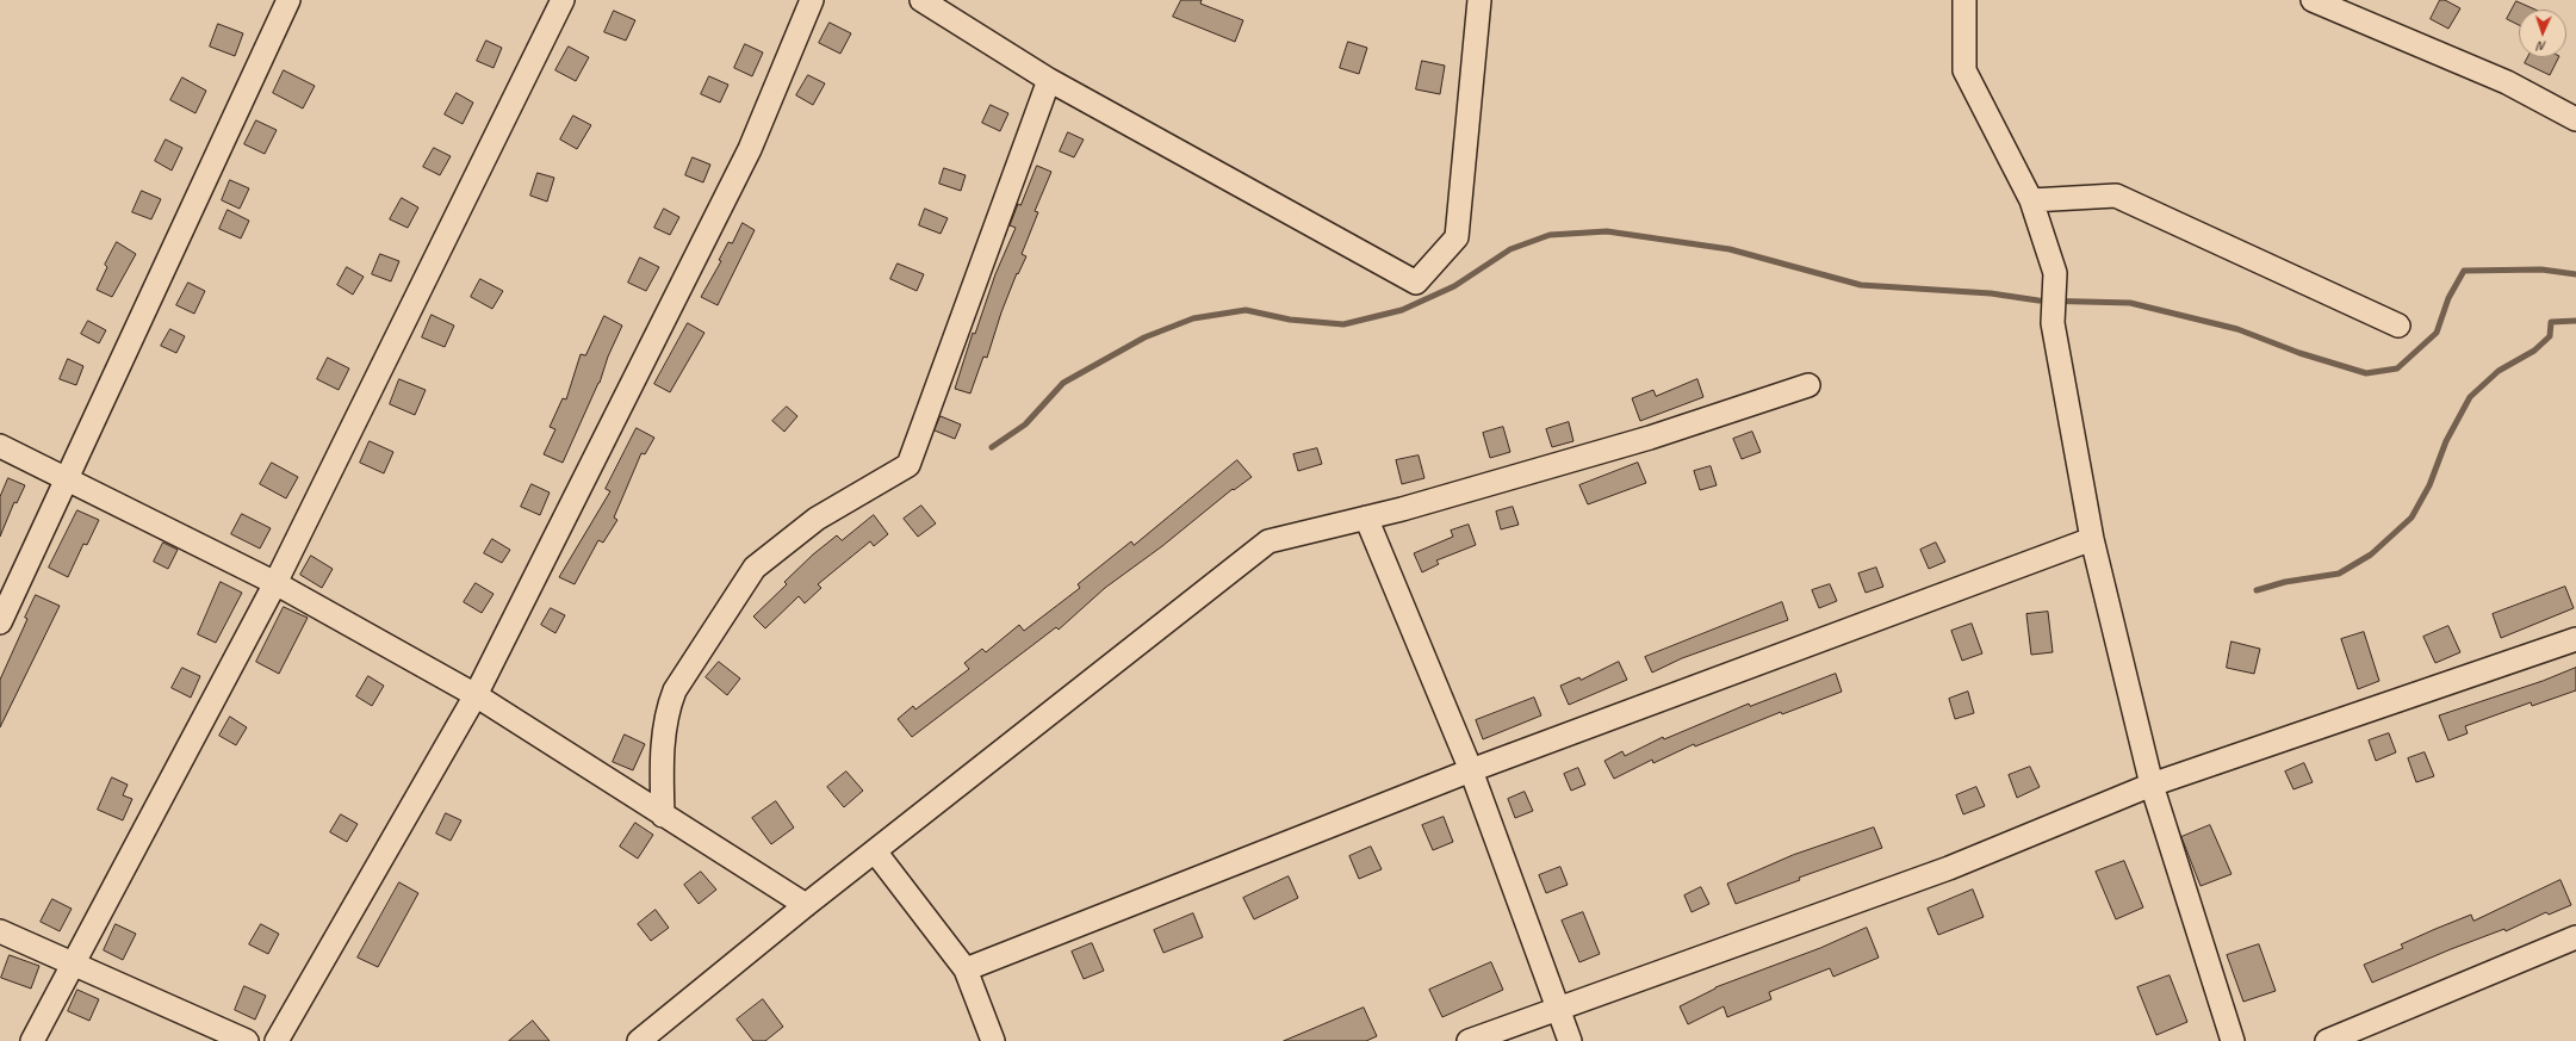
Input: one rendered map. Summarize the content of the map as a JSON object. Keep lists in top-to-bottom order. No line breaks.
{"north":"bottom"}
